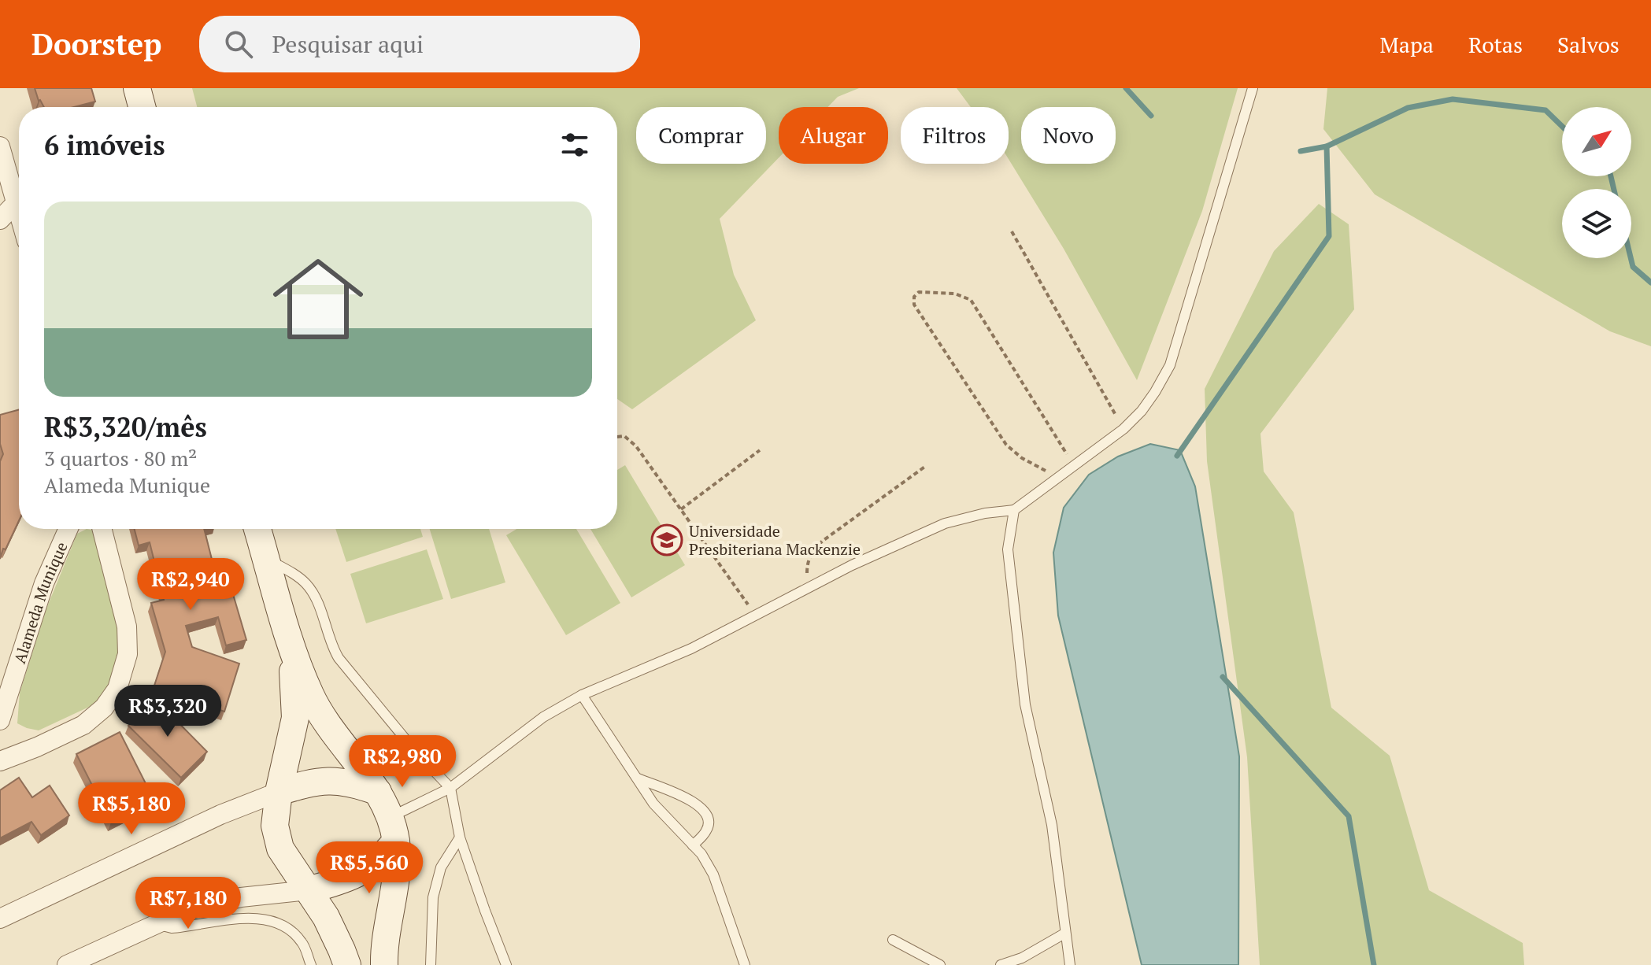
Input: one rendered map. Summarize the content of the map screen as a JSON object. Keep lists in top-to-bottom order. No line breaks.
{"streets":{"street":["Alameda Munique"]},"places":{"school or university":["Universidade Presbiteriana Mackenzie"]},"north":"top right","page":{"header":"Doorstep","search":"Pesquisar aqui","nav":["Mapa","Rotas","Salvos"],"chip":["Comprar","Alugar","Filtros","Novo"],"heading":"6 imóveis","list":[{"name":"R$3,320/mês","note":"3 quartos · 80 m² · Alameda Munique"}],"price":["R$2,940","R$3,320","R$2,980","R$5,180","R$5,560","R$7,180"]}}
